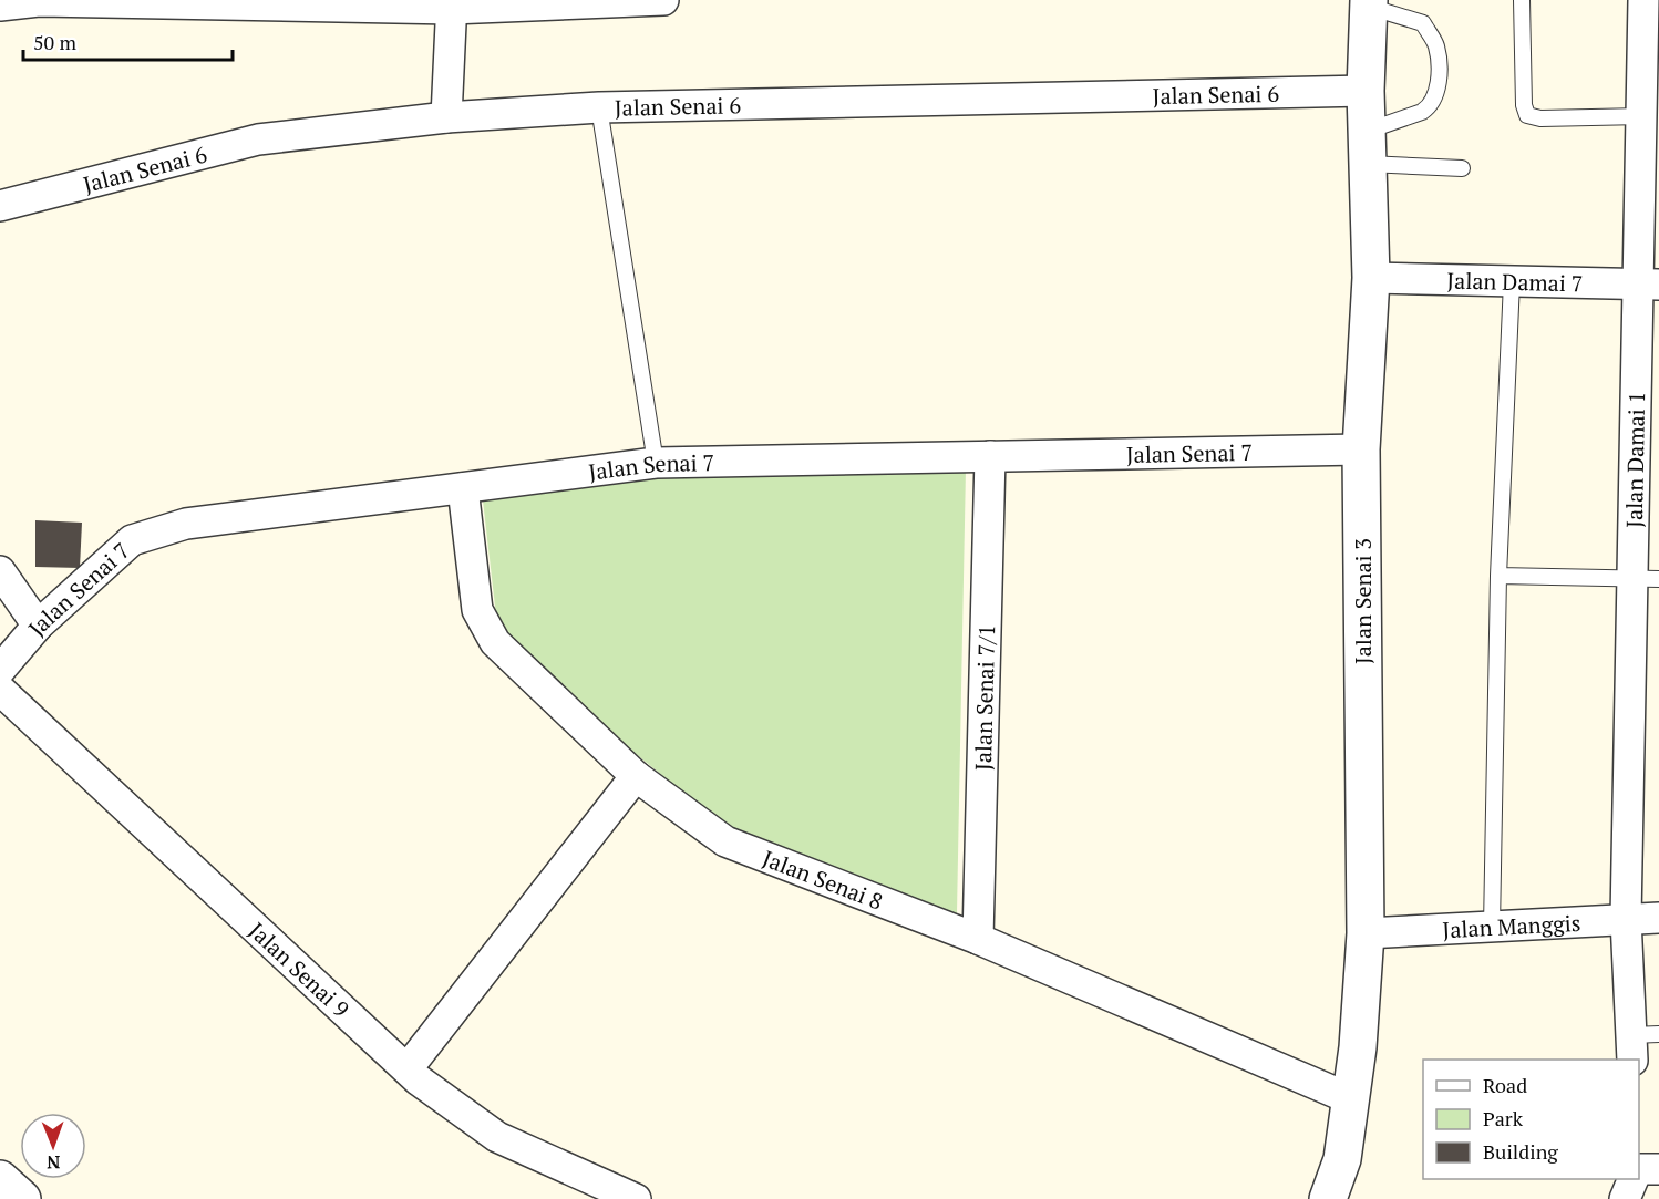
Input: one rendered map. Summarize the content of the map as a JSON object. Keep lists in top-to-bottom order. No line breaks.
{"streets":{"street":["Jalan Senai 6","Jalan Damai 7","Jalan Senai 7","Jalan Damai 1","Jalan Senai 3","Jalan Senai 7/1","Jalan Senai 8","Jalan Manggis","Jalan Senai 9"]},"crossings":[["Jalan Senai 6","Jalan Senai 3"],["Jalan Damai 7","Jalan Damai 1"],["Jalan Damai 7","Jalan Senai 3"],["Jalan Senai 7","Jalan Senai 3"],["Jalan Senai 7","Jalan Senai 7/1"],["Jalan Senai 7","Jalan Senai 8"],["Jalan Damai 1","Jalan Manggis"],["Jalan Senai 3","Jalan Senai 8"],["Jalan Senai 3","Jalan Manggis"],["Jalan Senai 7/1","Jalan Senai 8"]],"legend":["Road","Park","Building"],"scale_bar":"50 m","north":"bottom"}
